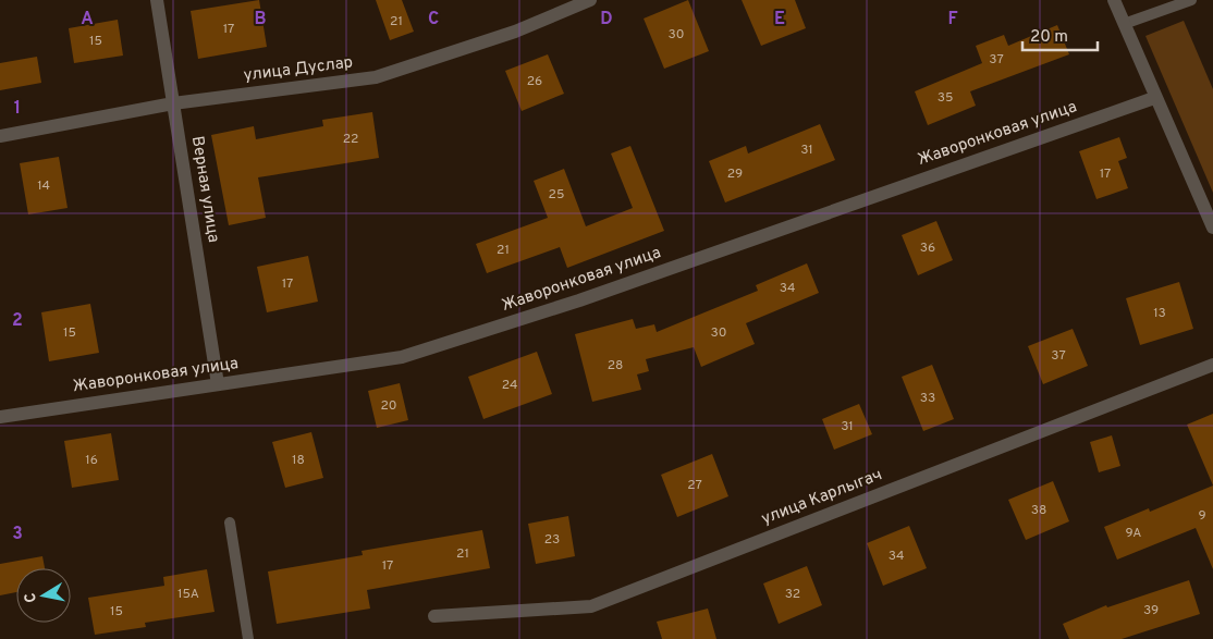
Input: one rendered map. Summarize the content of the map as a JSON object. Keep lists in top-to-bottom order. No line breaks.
{"streets":{"street":["улица Дуслар","Жаворонковая улица","Верная улица","улица Карлыгач"]},"crossings":[["улица Дуслар","Верная улица"],["Жаворонковая улица","Верная улица"]],"house_numbers":["21","17","30","15","37","26","35","22","31","29","17","14","25","36","21","17","34","13","15","30","37","28","24","33","20","31","16","18","27","38","9","9А","23","21","34","17","15А","32","39","15"],"scale_bar":"20 m","north":"left","grid":{"columns":["A","B","C","D","E","F"],"rows":["1","2","3"]}}
